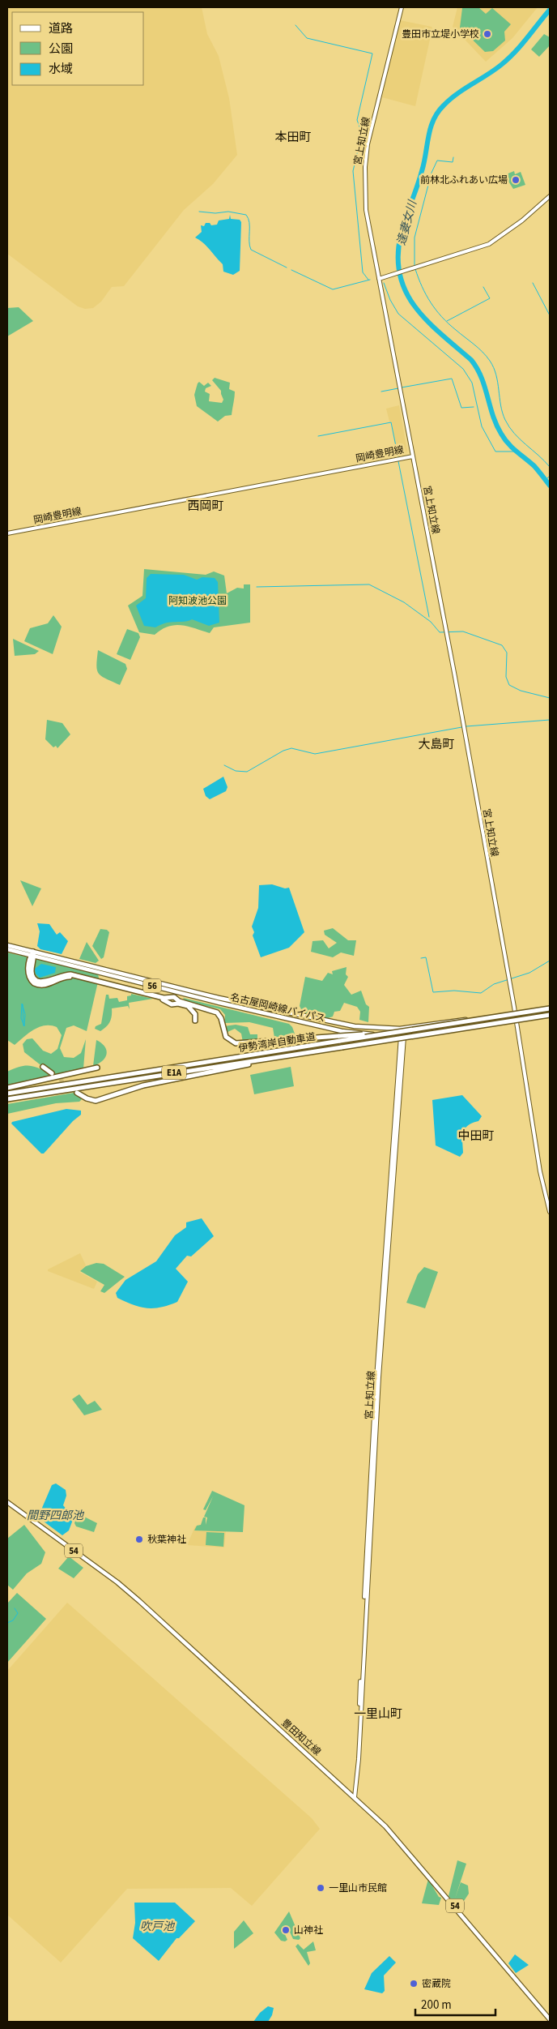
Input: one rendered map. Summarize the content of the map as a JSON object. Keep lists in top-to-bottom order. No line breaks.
{"streets":{"highway":["伊勢湾岸自動車道","E1A"],"main road":["宮上知立線","岡崎豊明線","56","名古屋岡崎線バイパス","54","豊田知立線"]},"crossings":[["宮上知立線","岡崎豊明線"],["宮上知立線","名古屋岡崎線バイパス"],["宮上知立線","豊田知立線"],["名古屋岡崎線バイパス","伊勢湾岸自動車道"]],"districts":["本田町","西岡町","大島町","中田町","一里山町"],"water":["逢妻女川","間野四郎池","吹戸池"],"parks":["阿知波池公園"],"places":["豊田市立堤小学校","前林北ふれあい広場","秋葉神社","一里山市民館","山神社","密蔵院"],"legend":["道路","公園","水域"],"scale_bar":"200 m"}
